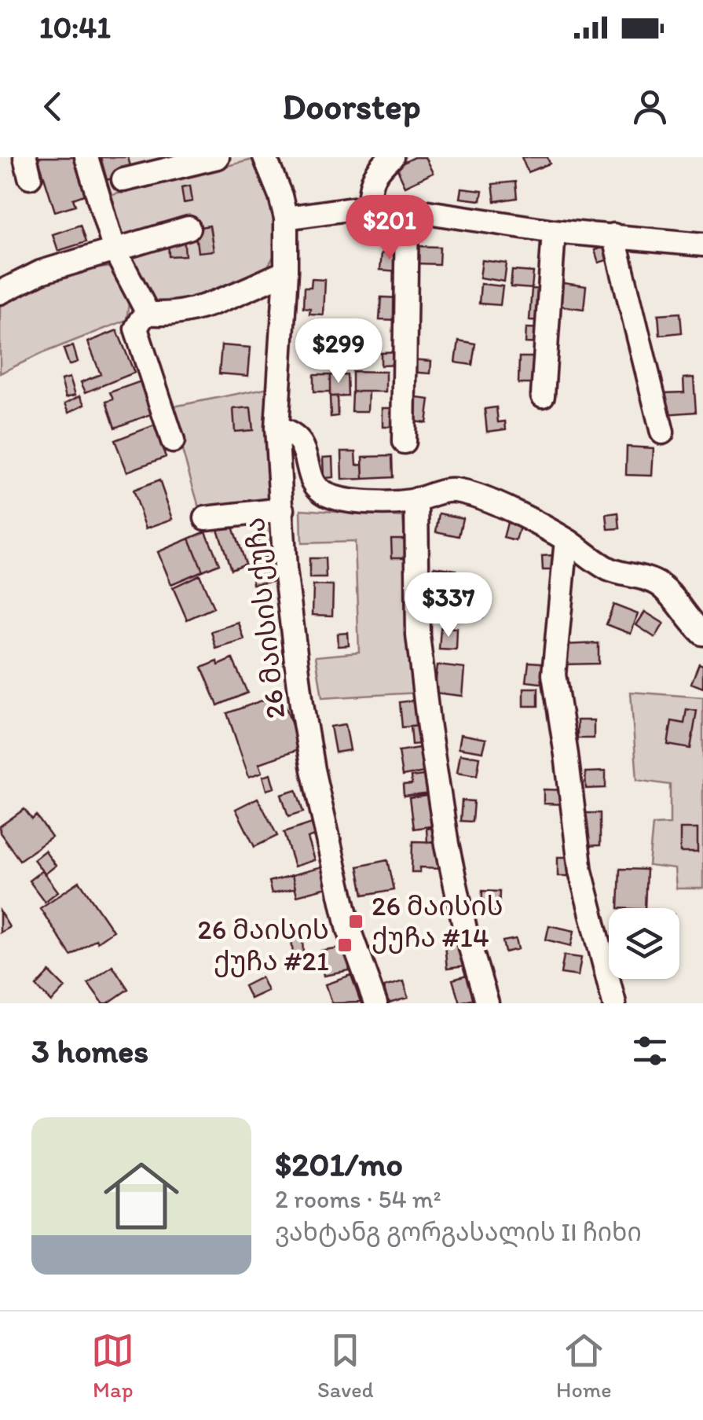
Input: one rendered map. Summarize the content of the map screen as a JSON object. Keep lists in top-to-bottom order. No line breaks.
{"streets":{"street":["26 მაისის ქუჩა"]},"places":{"transit":["26 მაისის ქუჩა #14","26 მაისის ქუჩა #21"]},"page":{"status":"10:41","header":"Doorstep","price":["$201","$299","$337"],"heading":"3 homes","list":[{"name":"$201/mo","note":"2 rooms · 54 m² · ვახტანგ გორგასალის II ჩიხი"}],"tabs":["Map","Saved","Home"]}}
